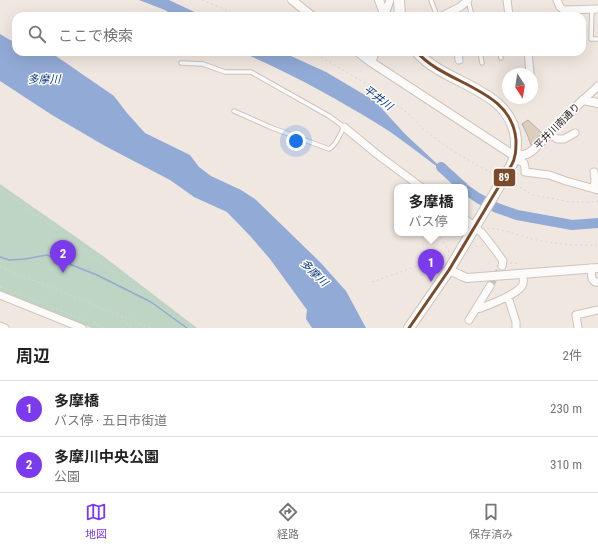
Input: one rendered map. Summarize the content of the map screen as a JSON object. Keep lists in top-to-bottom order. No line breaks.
{"streets":{"street":["平井川南通り"]},"water":["多摩川","平井川"],"lines":["transit line 89"],"north":"bottom","page":{"search":"ここで検索","popup":["多摩橋","バス停"],"pins":["2","1"],"heading":["周辺","2件"],"list":[{"mark":"1","name":"多摩橋","note":"バス停 · 五日市街道","value":"230 m"},{"mark":"2","name":"多摩川中央公園","note":"公園","value":"310 m"}],"nav":["地図","経路","保存済み"]}}
